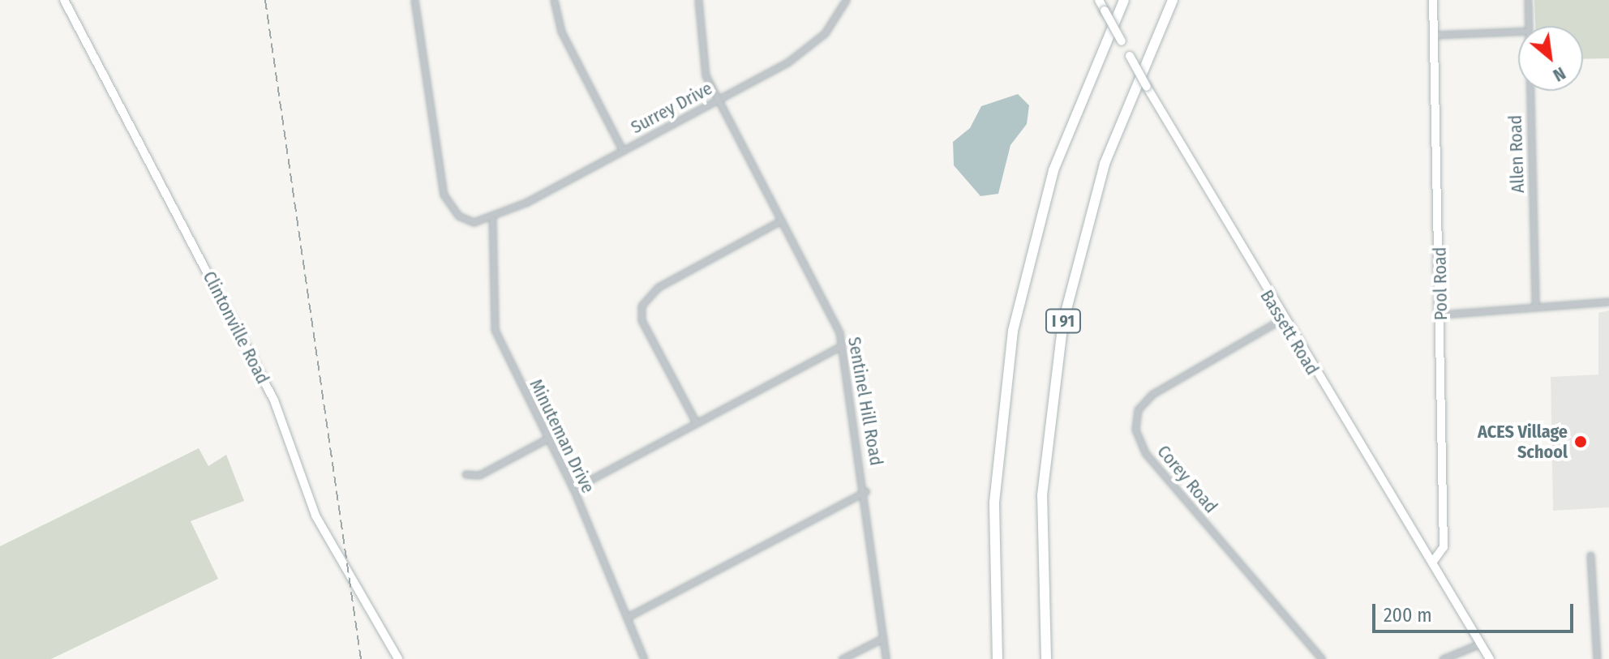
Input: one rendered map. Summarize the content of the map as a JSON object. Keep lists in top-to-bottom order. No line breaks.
{"streets":{"highway":["I 91"],"street":["Surrey Drive","Allen Road","Pool Road","Clintonville Road","Bassett Road","Sentinel Hill Road","Minuteman Drive","Corey Road"]},"crossings":[["Surrey Drive","Sentinel Hill Road"],["Surrey Drive","Minuteman Drive"],["Pool Road","Bassett Road"],["Bassett Road","Corey Road"]],"places":["ACES Village School"],"scale_bar":"200 m","north":"bottom right"}
